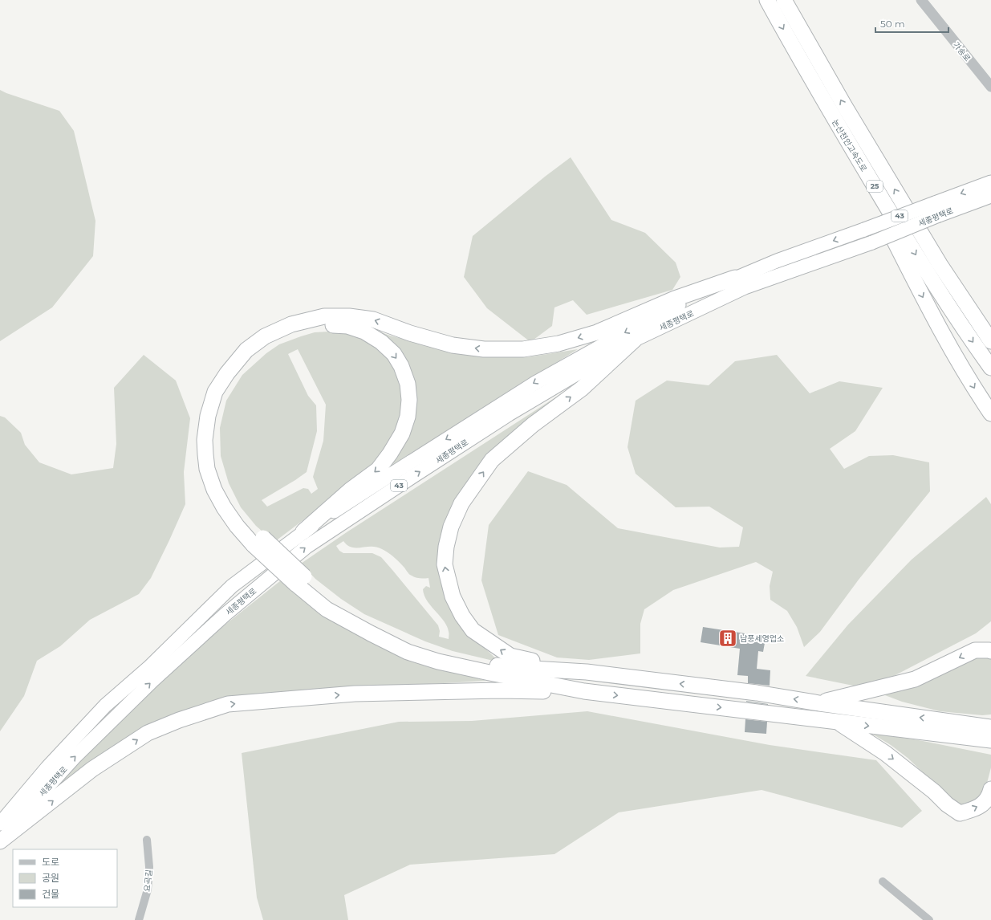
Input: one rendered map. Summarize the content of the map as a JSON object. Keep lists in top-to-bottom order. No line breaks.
{"streets":{"highway":["논산천안고속도로","25","43","세종평택로"],"street":["가송로","요곡길"]},"places":{"building":["남풍세영업소"]},"legend":["도로","공원","건물"],"scale_bar":"50 m"}
